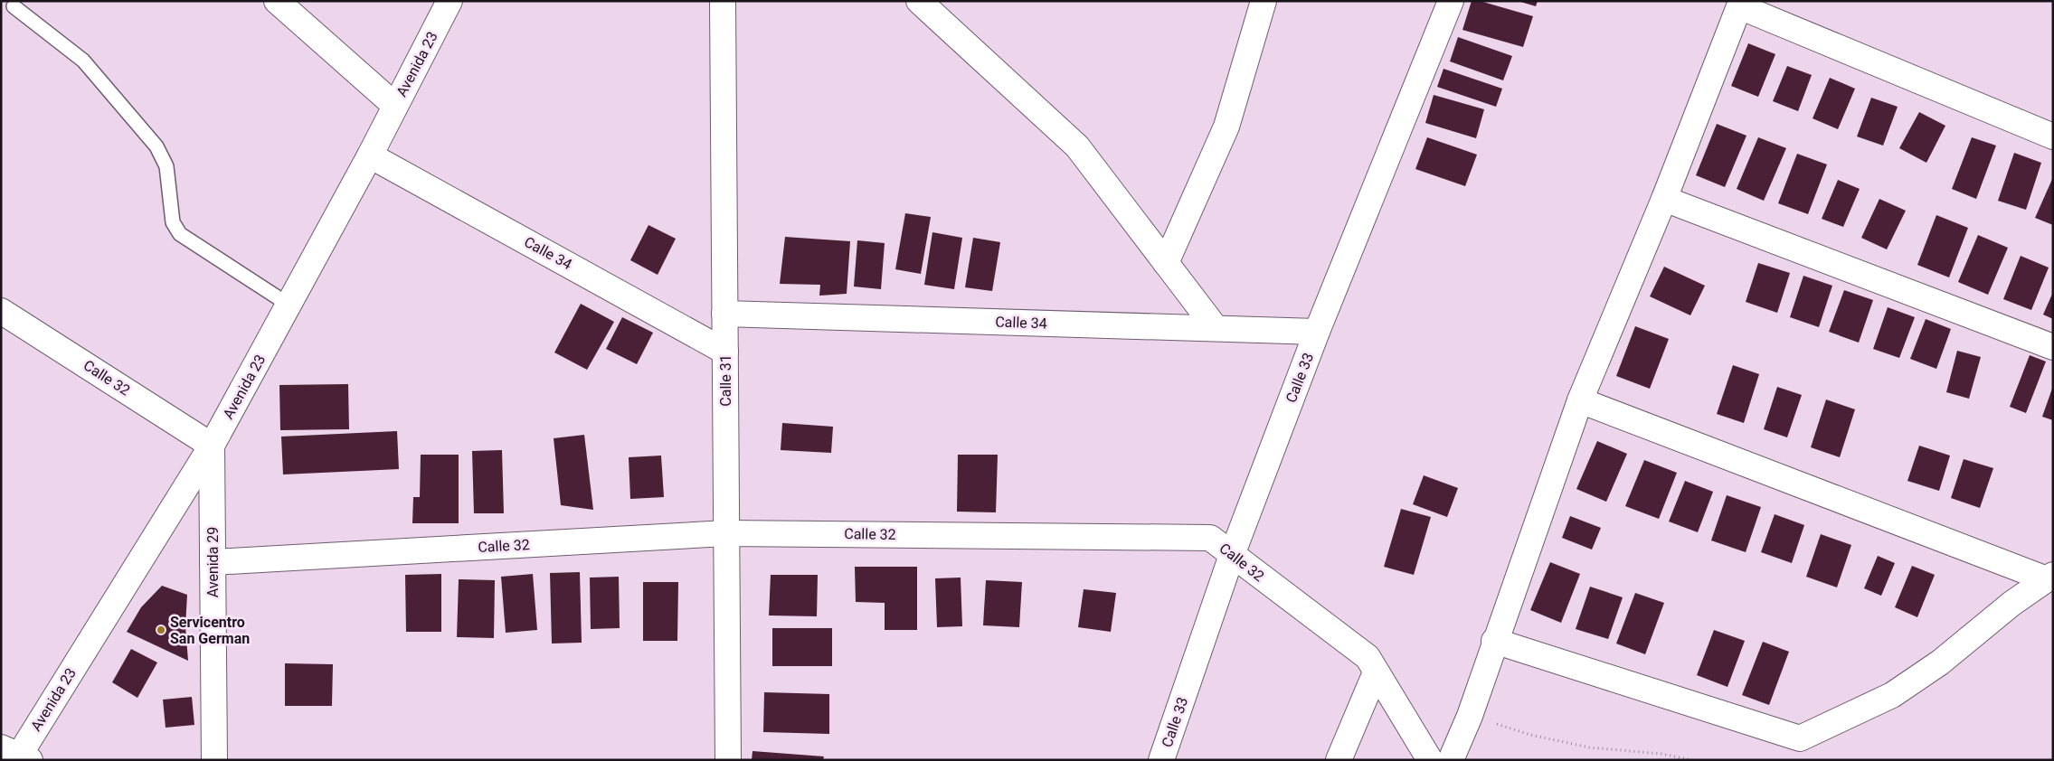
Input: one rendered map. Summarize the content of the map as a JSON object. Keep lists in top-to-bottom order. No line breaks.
{"streets":{"street":["Avenida 23","Calle 34","Calle 32","Calle 33","Calle 31","Avenida 29"]},"crossings":[["Avenida 23","Calle 34"],["Avenida 23","Calle 32"],["Avenida 23","Avenida 29"],["Calle 34","Calle 33"],["Calle 34","Calle 31"],["Calle 32","Calle 33"],["Calle 32","Calle 31"],["Calle 32","Avenida 29"]],"places":["Servicentro San German"]}
